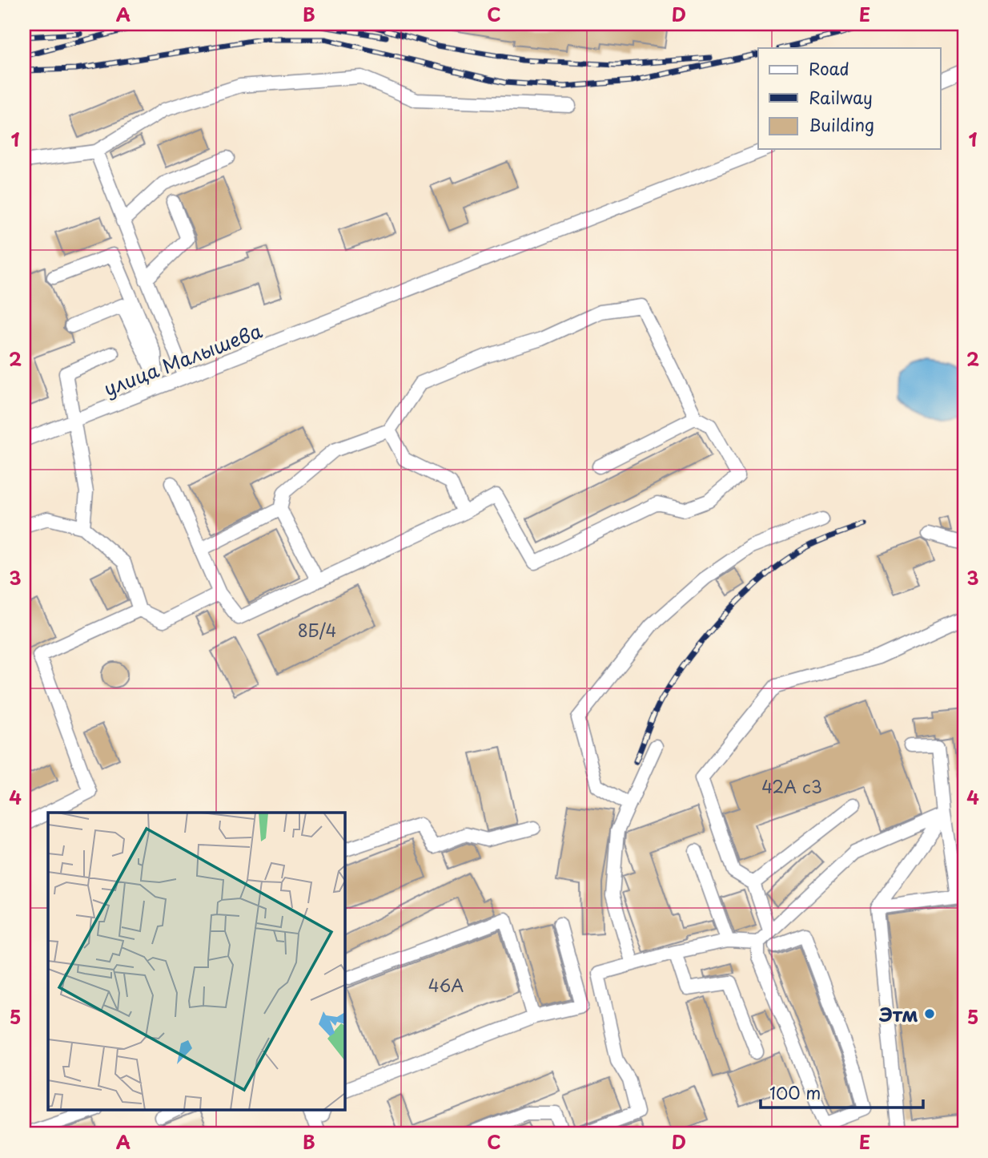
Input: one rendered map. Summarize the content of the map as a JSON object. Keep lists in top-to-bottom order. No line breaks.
{"streets":{"street":["улица Малышева"]},"places":["Этм"],"house_numbers":["8Б/4","42А с3","46А"],"legend":["Road","Railway","Building"],"scale_bar":"100 m","grid":{"columns":["A","B","C","D","E"],"rows":["1","2","3","4","5"]}}
